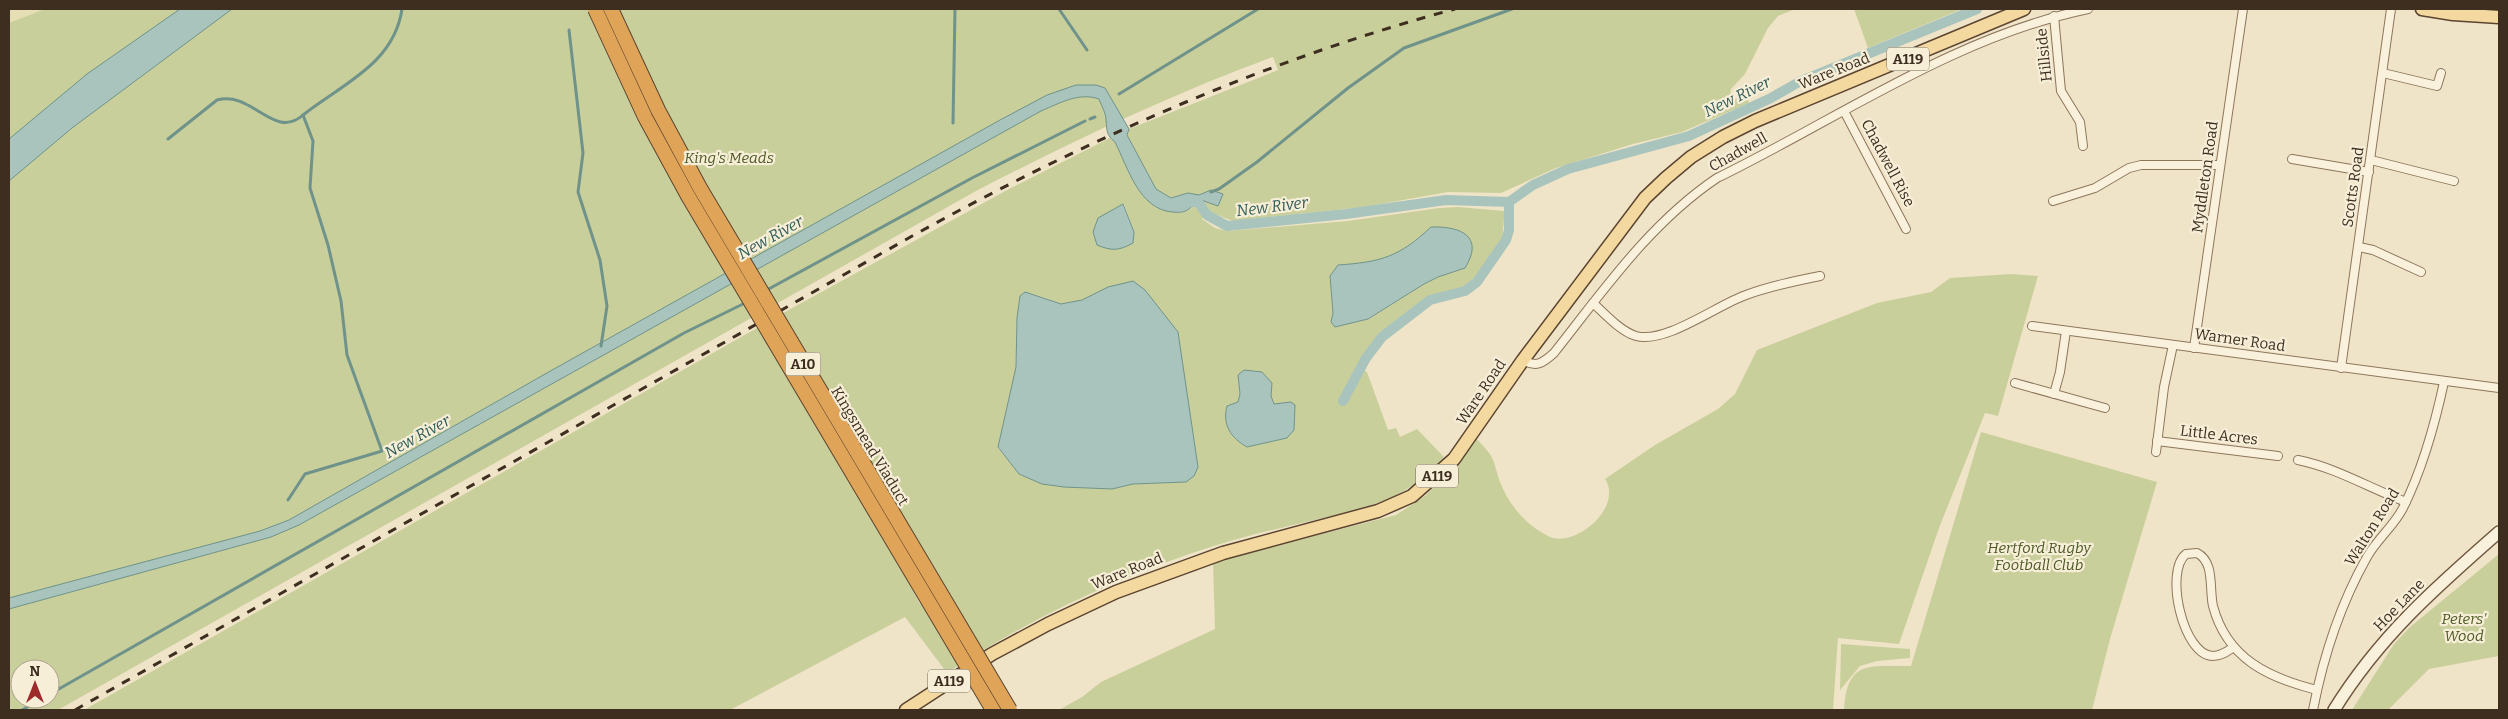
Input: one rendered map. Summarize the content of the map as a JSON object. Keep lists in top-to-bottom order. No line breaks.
{"streets":{"highway":["A10","Kingsmead Viaduct"],"main road":["A119","Ware Road"],"street":["Hillside","Chadwell","Chadwell Rise","Myddleton Road","Scotts Road","Warner Road","Little Acres","Walton Road","Hoe Lane"]},"crossings":[["Hillside","Chadwell"],["Ware Road","Chadwell"],["Chadwell","Chadwell Rise"],["Myddleton Road","Warner Road"],["Scotts Road","Warner Road"],["Warner Road","Little Acres"],["Warner Road","Walton Road"]],"water":["New River"],"parks":["King's Meads","Hertford Rugby Football Club","Peters' Wood"],"north":"top"}
